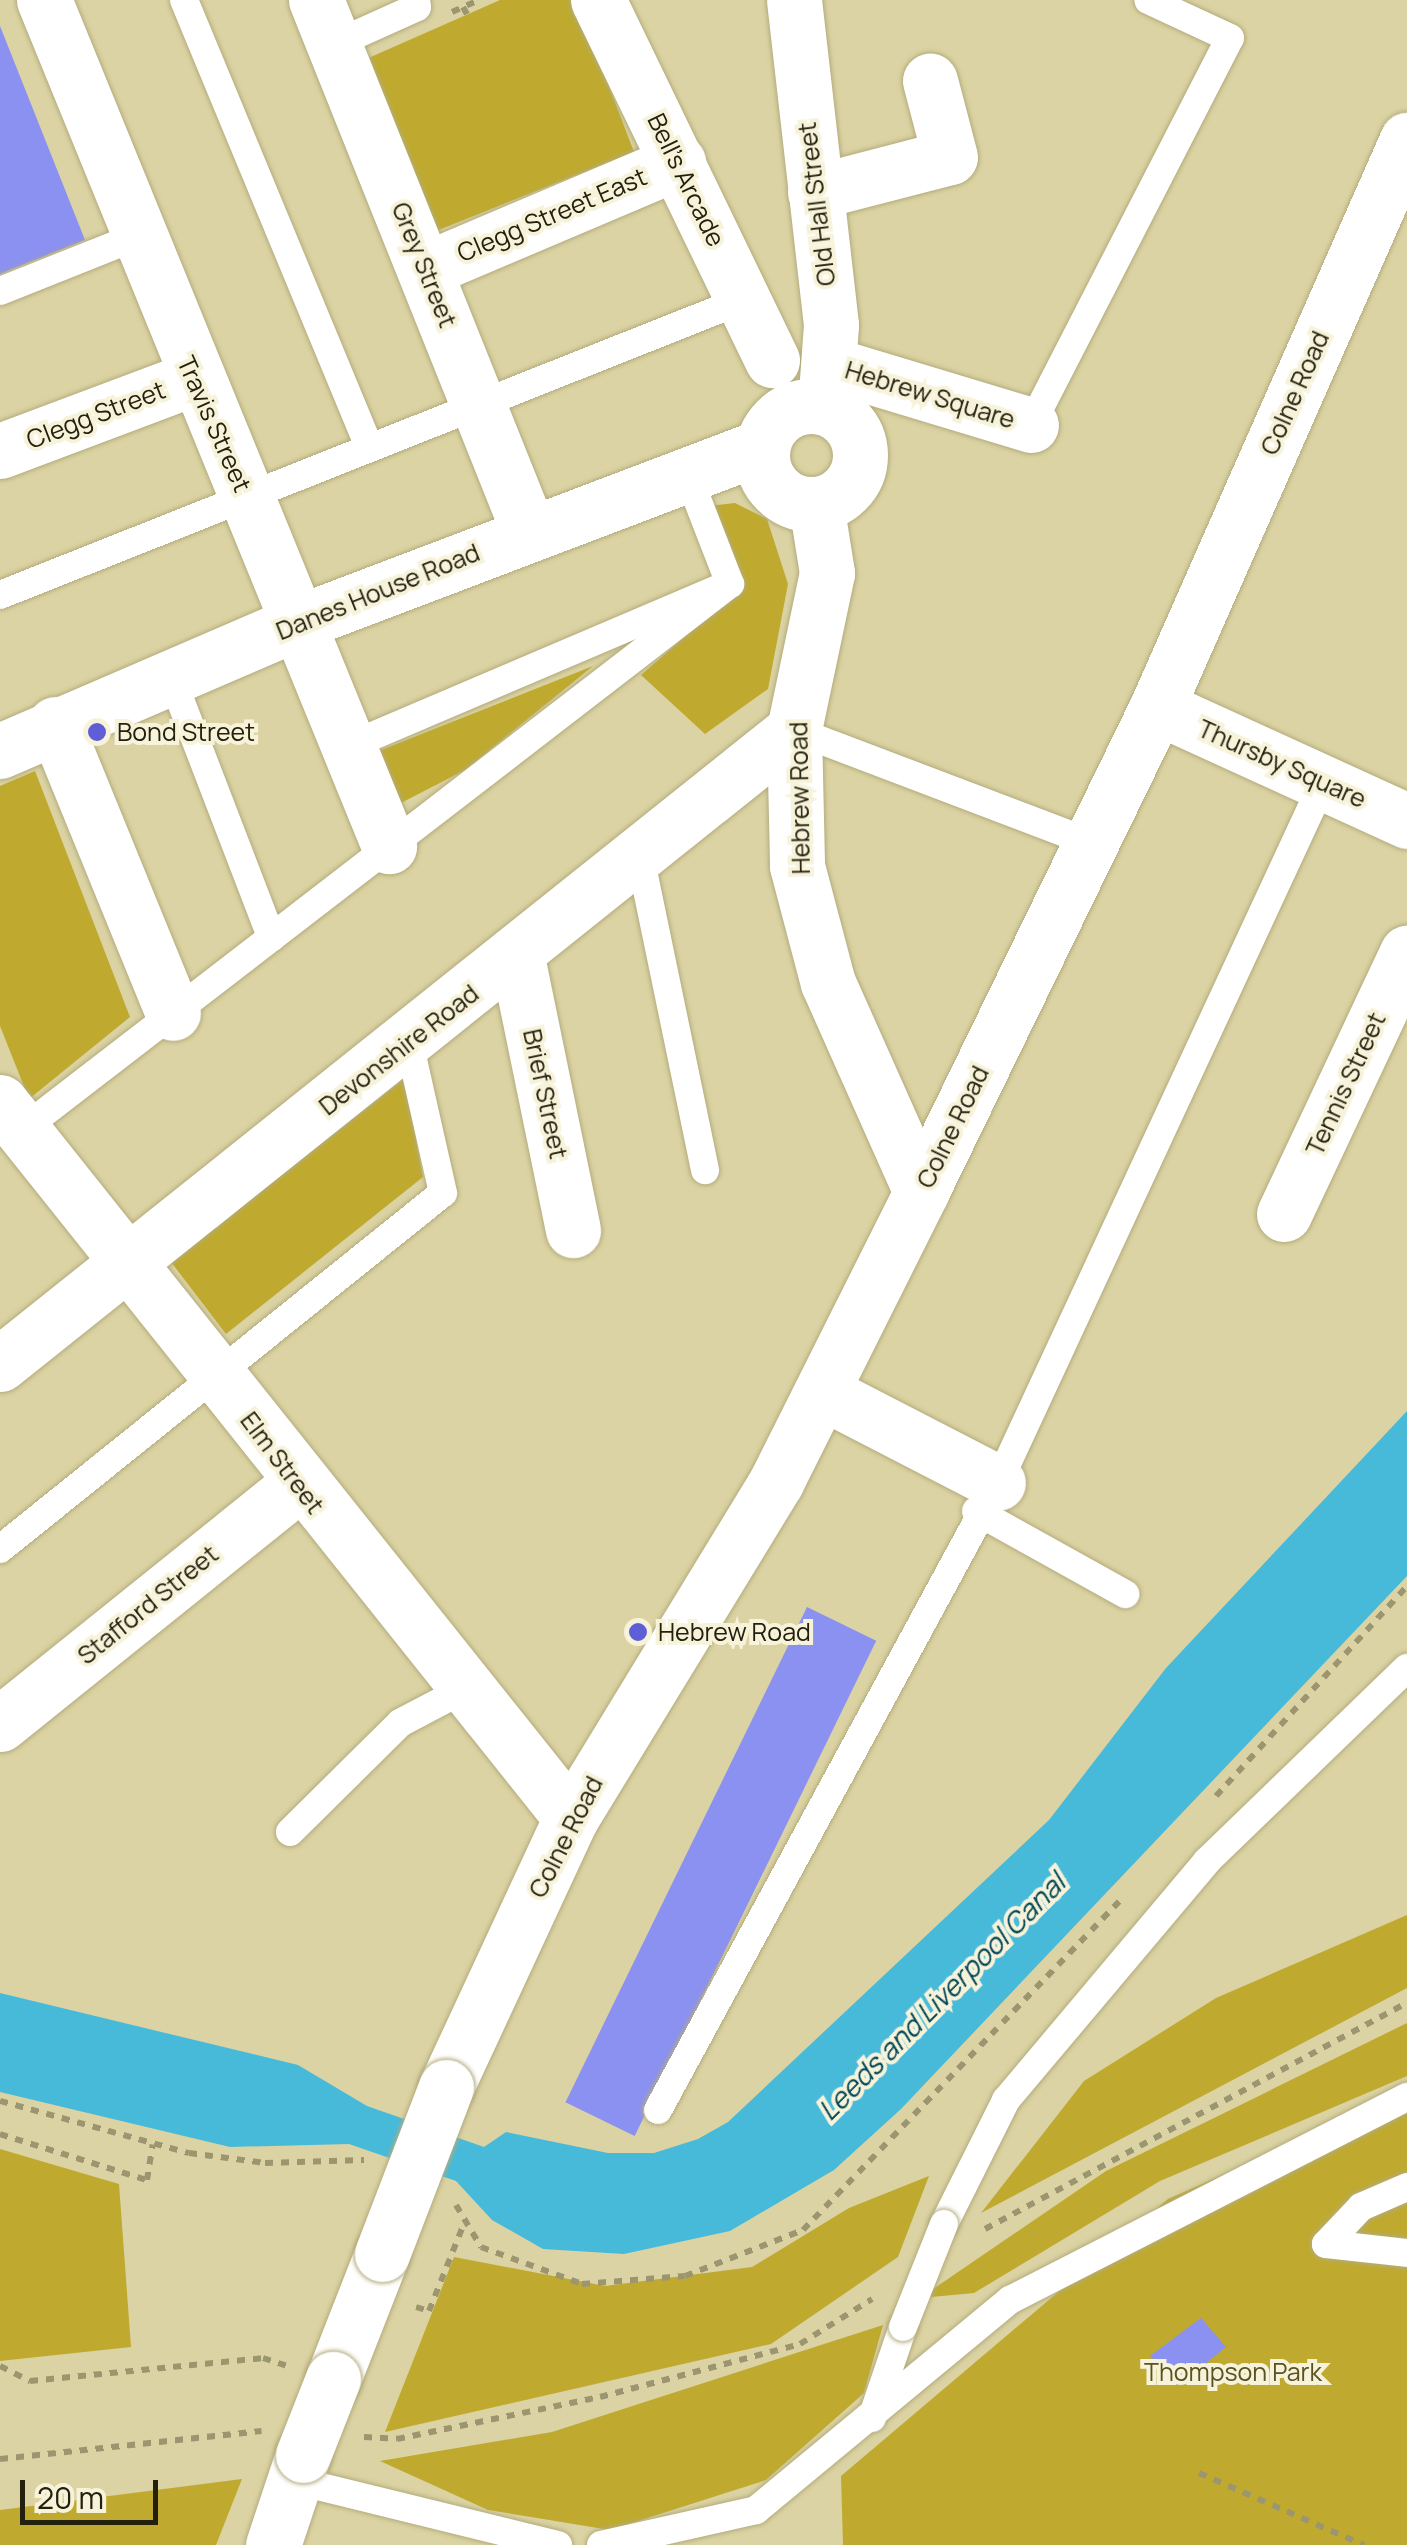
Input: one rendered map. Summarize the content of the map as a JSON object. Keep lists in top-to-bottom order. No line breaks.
{"streets":{"street":["Bell's Arcade","Old Hall Street","Clegg Street East","Grey Street","Colne Road","Hebrew Square","Clegg Street","Travis Street","Danes House Road","Thursby Square","Hebrew Road","Devonshire Road","Tennis Street","Brief Street","Elm Street","Stafford Street"]},"crossings":[["Bell's Arcade","Clegg Street East"],["Old Hall Street","Hebrew Square"],["Old Hall Street","Danes House Road"],["Old Hall Street","Hebrew Road"],["Clegg Street East","Grey Street"],["Grey Street","Danes House Road"],["Colne Road","Thursby Square"],["Colne Road","Hebrew Road"],["Colne Road","Elm Street"],["Hebrew Square","Danes House Road"],["Hebrew Square","Hebrew Road"],["Clegg Street","Travis Street"],["Travis Street","Danes House Road"],["Danes House Road","Hebrew Road"],["Hebrew Road","Devonshire Road"],["Devonshire Road","Brief Street"],["Devonshire Road","Elm Street"],["Elm Street","Stafford Street"]],"water":["Leeds and Liverpool Canal"],"parks":["Thompson Park"],"places":["Bond Street","Hebrew Road"],"scale_bar":"20 m"}
